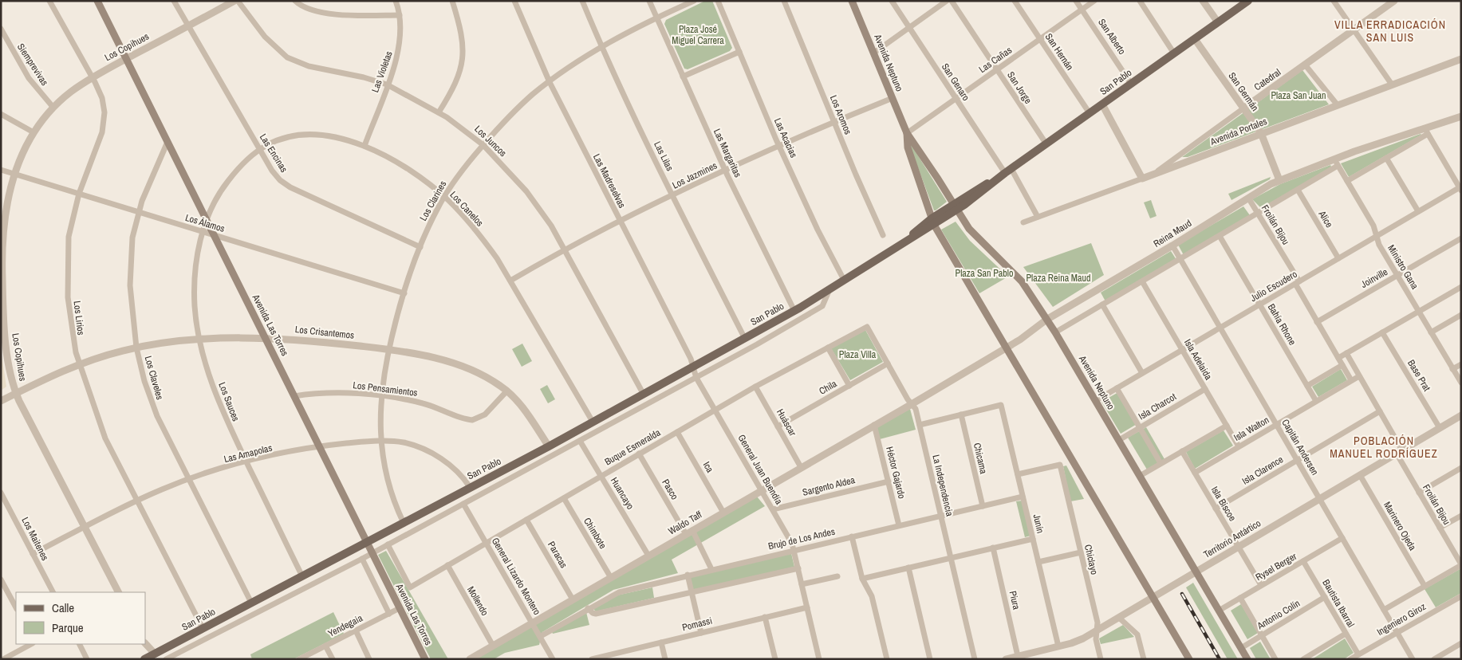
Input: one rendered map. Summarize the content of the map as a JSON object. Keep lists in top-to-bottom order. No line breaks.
{"streets":{"main road":["Avenida Neptuno","San Pablo","Avenida Las Torres"],"street":["San Alberto","Los Copihues","San Hernán","Las Cañas","Siemprevivas","Las Violetas","Catedral","San Genaro","San Jorge","San Germán","Los Aromos","Avenida Portales","Las Acacias","Los Juncos","Las Encinas","Las Margaritas","Las Lilas","Los Jazmines","Las Madreselvas","Los Clarines","Los Canelos","Alice","Los Álamos","Froilán Bijou","Reina Maud","Ministro Gana","Joinville","Julio Escudero","Los Lirios","Bahía Rhone","Los Crisantemos","Isla Adelaida","Base Prat","Los Claveles","Chila","Los Pensamientos","Los Sauces","Isla Charcot","Huáscar","Isla Walton","Buque Esmeralda","Capitán Andersen","Las Amapolas","Chicama","Ica","General Juan Buendía","Isla Clarence","Héctor Gajardo","La Independencia","Sargento Aldea","Pasco","Huancayo","Isla Biscoe","Waldo Taff","Junín","Marinero Ojeda","Chimbote","Los Maitenes","Brujo de Los Andes","Territorio Antártico","Paracas","Chiclayo","Rysel Berger","General Lizardo Montero","Piura","Mollendo","Bautista Ibarral","Antonio Colín","Ingeniero Giroz","Pomassi","Yendegaia"]},"crossings":[["San Alberto","Las Cañas"],["San Alberto","San Pablo"],["Los Copihues","Siemprevivas"],["Los Copihues","Las Encinas"],["Los Copihues","Los Álamos"],["Los Copihues","Los Lirios"],["Los Copihues","Avenida Las Torres"],["Los Copihues","Los Crisantemos"],["Los Copihues","Las Amapolas"],["San Hernán","Las Cañas"],["San Hernán","San Pablo"],["Las Cañas","Avenida Neptuno"],["Las Cañas","San Genaro"],["Las Cañas","San Jorge"],["Avenida Neptuno","San Pablo"],["Avenida Neptuno","Los Jazmines"],["Avenida Neptuno","Reina Maud"],["Avenida Neptuno","Julio Escudero"],["Avenida Neptuno","Isla Charcot"],["Avenida Neptuno","Isla Walton"],["Avenida Neptuno","Territorio Antártico"],["Avenida Neptuno","Rysel Berger"],["Avenida Neptuno","Antonio Colín"],["Las Violetas","Los Juncos"],["Las Violetas","Los Canelos"],["Catedral","San Germán"],["Catedral","Avenida Portales"],["San Genaro","San Pablo"],["San Pablo","San Jorge"],["San Pablo","San Germán"],["San Pablo","Las Acacias"],["San Pablo","Los Juncos"],["San Pablo","Las Margaritas"],["San Pablo","Las Lilas"],["San Pablo","Las Madreselvas"],["San Pablo","Los Clarines"],["San Pablo","Los Canelos"],["San Pablo","Los Lirios"],["San Pablo","Avenida Las Torres"],["San Pablo","Los Crisantemos"],["San Pablo","Los Claveles"],["San Pablo","Los Sauces"],["San Pablo","Buque Esmeralda"],["San Pablo","Las Amapolas"],["San Pablo","General Juan Buendía"],["San Pablo","Huancayo"],["San Pablo","General Lizardo Montero"],["San Germán","Avenida Portales"],["San Germán","Reina Maud"],["Los Aromos","Los Jazmines"],["Las Acacias","Los Jazmines"],["Los Juncos","Los Jazmines"],["Los Juncos","Los Clarines"],["Las Encinas","Los Clarines"],["Las Encinas","Los Canelos"],["Las Margaritas","Los Jazmines"],["Las Margaritas","Los Clarines"],["Las Lilas","Los Jazmines"],["Las Lilas","Los Clarines"],["Los Jazmines","Las Madreselvas"],["Los Jazmines","Los Canelos"],["Las Madreselvas","Los Clarines"],["Las Madreselvas","General Juan Buendía"],["Los Clarines","Los Canelos"],["Los Clarines","Los Álamos"],["Los Clarines","Los Crisantemos"],["Los Clarines","Los Pensamientos"],["Los Clarines","Las Amapolas"],["Los Canelos","Avenida Las Torres"],["Los Canelos","Los Sauces"],["Alice","Reina Maud"],["Alice","Julio Escudero"],["Los Álamos","Los Lirios"],["Los Álamos","Avenida Las Torres"],["Los Álamos","Los Claveles"],["Los Álamos","Los Sauces"],["Froilán Bijou","Reina Maud"],["Froilán Bijou","Joinville"],["Froilán Bijou","Julio Escudero"],["Froilán Bijou","Isla Walton"],["Froilán Bijou","Isla Clarence"],["Froilán Bijou","Territorio Antártico"],["Froilán Bijou","Ingeniero Giroz"],["Reina Maud","Ministro Gana"],["Reina Maud","Bahía Rhone"],["Reina Maud","Isla Adelaida"],["Reina Maud","Capitán Andersen"],["Reina Maud","La Independencia"],["Reina Maud","Waldo Taff"],["Ministro Gana","Joinville"],["Ministro Gana","Julio Escudero"],["Julio Escudero","Bahía Rhone"],["Julio Escudero","Isla Adelaida"],["Julio Escudero","Capitán Andersen"],["Los Lirios","Los Crisantemos"],["Los Lirios","Las Amapolas"],["Bahía Rhone","Isla Walton"],["Avenida Las Torres","Los Crisantemos"],["Avenida Las Torres","Los Claveles"],["Avenida Las Torres","Los Pensamientos"],["Avenida Las Torres","Los Sauces"],["Avenida Las Torres","Las Amapolas"],["Avenida Las Torres","Yendegaia"],["Los Crisantemos","Los Claveles"],["Los Crisantemos","Los Pensamientos"],["Los Crisantemos","Los Sauces"],["Isla Adelaida","Isla Charcot"],["Isla Adelaida","Isla Walton"],["Base Prat","Territorio Antártico"],["Los Claveles","Las Amapolas"],["Chila","Huáscar"],["Chila","La Independencia"],["Los Sauces","Las Amapolas"],["Huáscar","Buque Esmeralda"],["Huáscar","Waldo Taff"],["Isla Walton","Capitán Andersen"],["Isla Walton","Isla Biscoe"],["Buque Esmeralda","Ica"],["Buque Esmeralda","General Juan Buendía"],["Buque Esmeralda","La Independencia"],["Buque Esmeralda","Pasco"],["Buque Esmeralda","Huancayo"],["Buque Esmeralda","Chimbote"],["Buque Esmeralda","Paracas"],["Buque Esmeralda","General Lizardo Montero"],["Buque Esmeralda","Mollendo"],["Capitán Andersen","Isla Clarence"],["Capitán Andersen","Territorio Antártico"],["Capitán Andersen","Rysel Berger"],["Capitán Andersen","Ingeniero Giroz"],["Las Amapolas","Los Maitenes"],["Chicama","Junín"],["Chicama","Brujo de Los Andes"],["Ica","Waldo Taff"],["General Juan Buendía","Sargento Aldea"],["General Juan Buendía","Waldo Taff"],["General Juan Buendía","Brujo de Los Andes"],["General Juan Buendía","Pomassi"],["Isla Clarence","Isla Biscoe"],["Héctor Gajardo","Sargento Aldea"],["Héctor Gajardo","Waldo Taff"],["Héctor Gajardo","Brujo de Los Andes"],["La Independencia","Waldo Taff"],["La Independencia","Brujo de Los Andes"],["Pasco","Waldo Taff"],["Pasco","Brujo de Los Andes"],["Huancayo","Waldo Taff"],["Isla Biscoe","Territorio Antártico"],["Isla Biscoe","Rysel Berger"],["Waldo Taff","Chimbote"],["Waldo Taff","Paracas"],["Waldo Taff","General Lizardo Montero"],["Waldo Taff","Mollendo"],["Junín","Brujo de Los Andes"],["Junín","Territorio Antártico"],["Junín","Chiclayo"],["Marinero Ojeda","Territorio Antártico"],["Marinero Ojeda","Ingeniero Giroz"],["Brujo de Los Andes","General Lizardo Montero"],["Territorio Antártico","Chiclayo"],["Territorio Antártico","Piura"],["Rysel Berger","Bautista Ibarral"],["Bautista Ibarral","Antonio Colín"],["Bautista Ibarral","Ingeniero Giroz"]],"districts":["VILLA ERRADICACIÓN SAN LUIS","POBLACIÓN MANUEL RODRÍGUEZ"],"parks":["Plaza José Miguel Carrera","Plaza San Juan","Plaza San Pablo","Plaza Reina Maud","Plaza Villa"],"legend":["Calle","Parque"]}
